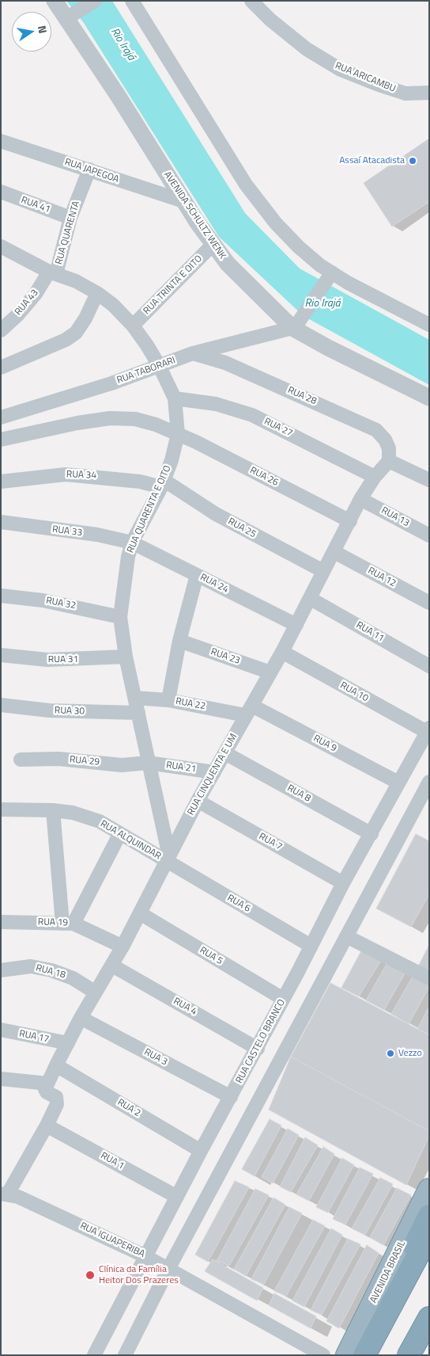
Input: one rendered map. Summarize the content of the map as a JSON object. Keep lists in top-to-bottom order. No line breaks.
{"streets":{"highway":["AVENIDA BRASIL"],"street":["RUA ARICAMBU","RUA JAPEGOA","RUA 41","AVENIDA SCHULTZ WENK","RUA QUARENTA","RUA TRINTA E OITO","RUA 43","RUA TABORARI","RUA 28","RUA 27","RUA 34","RUA 26","RUA QUARENTA E OITO","RUA 13","RUA 25","RUA 33","RUA 12","RUA 24","RUA 32","RUA 11","RUA 23","RUA 31","RUA 10","RUA 22","RUA 30","RUA 9","RUA 29","RUA 21","RUA CINQUENTA E UM","RUA 8","RUA ALQUINDAR","RUA 7","RUA 6","RUA 19","RUA 5","RUA 18","RUA 4","RUA 17","RUA CASTELO BRANCO","RUA 3","RUA 2","RUA 1","RUA IGUAPERIBA"]},"crossings":[["RUA JAPEGOA","AVENIDA SCHULTZ WENK"],["RUA JAPEGOA","RUA QUARENTA"],["RUA 41","RUA QUARENTA"],["AVENIDA SCHULTZ WENK","RUA TRINTA E OITO"],["AVENIDA SCHULTZ WENK","RUA TABORARI"],["RUA QUARENTA","RUA 43"],["RUA QUARENTA","RUA QUARENTA E OITO"],["RUA TRINTA E OITO","RUA QUARENTA E OITO"],["RUA 43","RUA QUARENTA E OITO"],["RUA TABORARI","RUA 28"],["RUA TABORARI","RUA QUARENTA E OITO"],["RUA 28","RUA CINQUENTA E UM"],["RUA 27","RUA QUARENTA E OITO"],["RUA 27","RUA CINQUENTA E UM"],["RUA 34","RUA QUARENTA E OITO"],["RUA 34","RUA 25"],["RUA 26","RUA QUARENTA E OITO"],["RUA 26","RUA CINQUENTA E UM"],["RUA QUARENTA E OITO","RUA 25"],["RUA QUARENTA E OITO","RUA 33"],["RUA QUARENTA E OITO","RUA 24"],["RUA QUARENTA E OITO","RUA 32"],["RUA QUARENTA E OITO","RUA 31"],["RUA QUARENTA E OITO","RUA 22"],["RUA QUARENTA E OITO","RUA 30"],["RUA QUARENTA E OITO","RUA 29"],["RUA QUARENTA E OITO","RUA 21"],["RUA QUARENTA E OITO","RUA CINQUENTA E UM"],["RUA QUARENTA E OITO","RUA ALQUINDAR"],["RUA QUARENTA E OITO","RUA 6"],["RUA 13","RUA CINQUENTA E UM"],["RUA 25","RUA CINQUENTA E UM"],["RUA 33","RUA 24"],["RUA 12","RUA CINQUENTA E UM"],["RUA 24","RUA CINQUENTA E UM"],["RUA 11","RUA CINQUENTA E UM"],["RUA 23","RUA CINQUENTA E UM"],["RUA 10","RUA CINQUENTA E UM"],["RUA 10","RUA CASTELO BRANCO"],["RUA 22","RUA 9"],["RUA 22","RUA CINQUENTA E UM"],["RUA 9","RUA CINQUENTA E UM"],["RUA 9","RUA CASTELO BRANCO"],["RUA 29","RUA 21"],["RUA 21","RUA CINQUENTA E UM"],["RUA CINQUENTA E UM","RUA 8"],["RUA CINQUENTA E UM","RUA ALQUINDAR"],["RUA CINQUENTA E UM","RUA 7"],["RUA CINQUENTA E UM","RUA 6"],["RUA CINQUENTA E UM","RUA 19"],["RUA CINQUENTA E UM","RUA 5"],["RUA CINQUENTA E UM","RUA 18"],["RUA CINQUENTA E UM","RUA 4"],["RUA CINQUENTA E UM","RUA 17"],["RUA CINQUENTA E UM","RUA 3"],["RUA CINQUENTA E UM","RUA 2"],["RUA 8","RUA CASTELO BRANCO"],["RUA ALQUINDAR","RUA 6"],["RUA 7","RUA CASTELO BRANCO"],["RUA 6","RUA CASTELO BRANCO"],["RUA 5","RUA CASTELO BRANCO"],["RUA 4","RUA CASTELO BRANCO"],["RUA CASTELO BRANCO","RUA 3"],["RUA CASTELO BRANCO","RUA 2"],["RUA CASTELO BRANCO","RUA 1"],["RUA CASTELO BRANCO","RUA IGUAPERIBA"]],"water":["Rio Irajá"],"places":["Assaí Atacadista","Vezzo","Clínica da Família Heitor Dos Prazeres"],"north":"right"}
